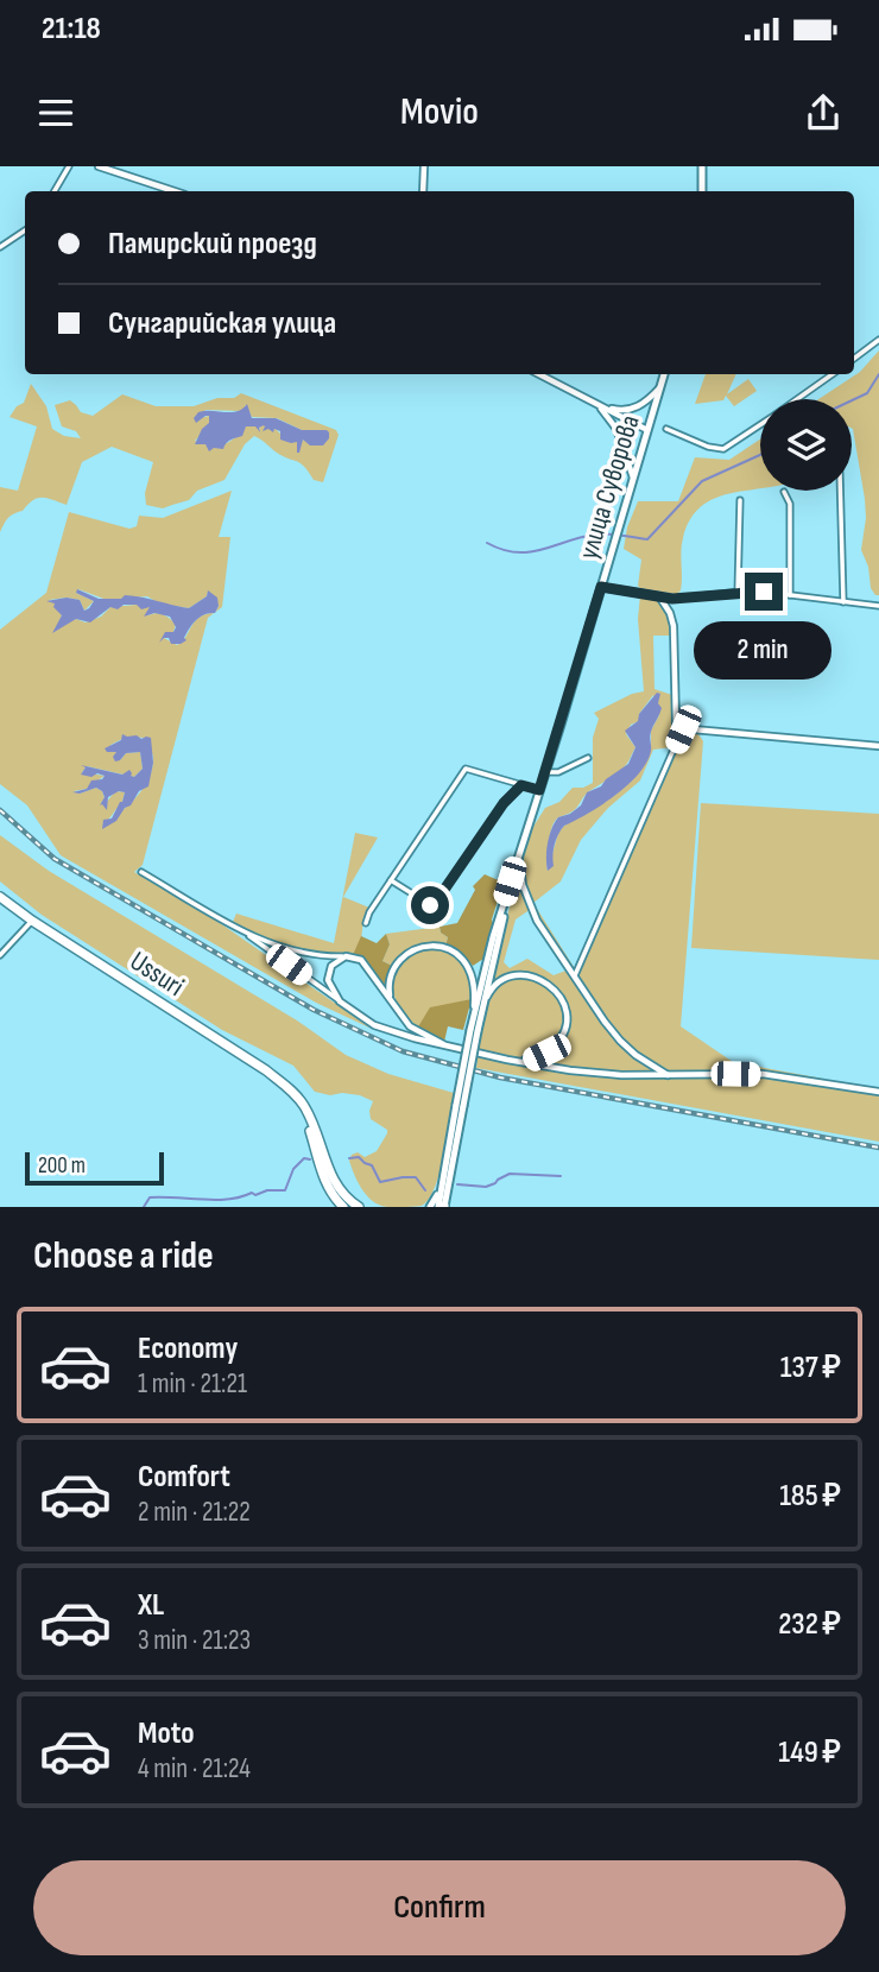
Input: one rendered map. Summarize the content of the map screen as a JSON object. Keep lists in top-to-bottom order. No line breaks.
{"streets":{"highway":["Ussuri"],"main road":["улица Суворова"]},"scale_bar":"200 m","page":{"status":"21:18","header":"Movio","banner":["Памирский проезд","Сунгарийская улица"],"bubble":"2 min","scale":"200 m","heading":"Choose a ride","list":[{"name":"Economy","note":"1 min · 21:21","value":"137 ₽"},{"name":"Comfort","note":"2 min · 21:22","value":"185 ₽"},{"name":"XL","note":"3 min · 21:23","value":"232 ₽"},{"name":"Moto","note":"4 min · 21:24","value":"149 ₽"}],"buttons":"Confirm"}}
